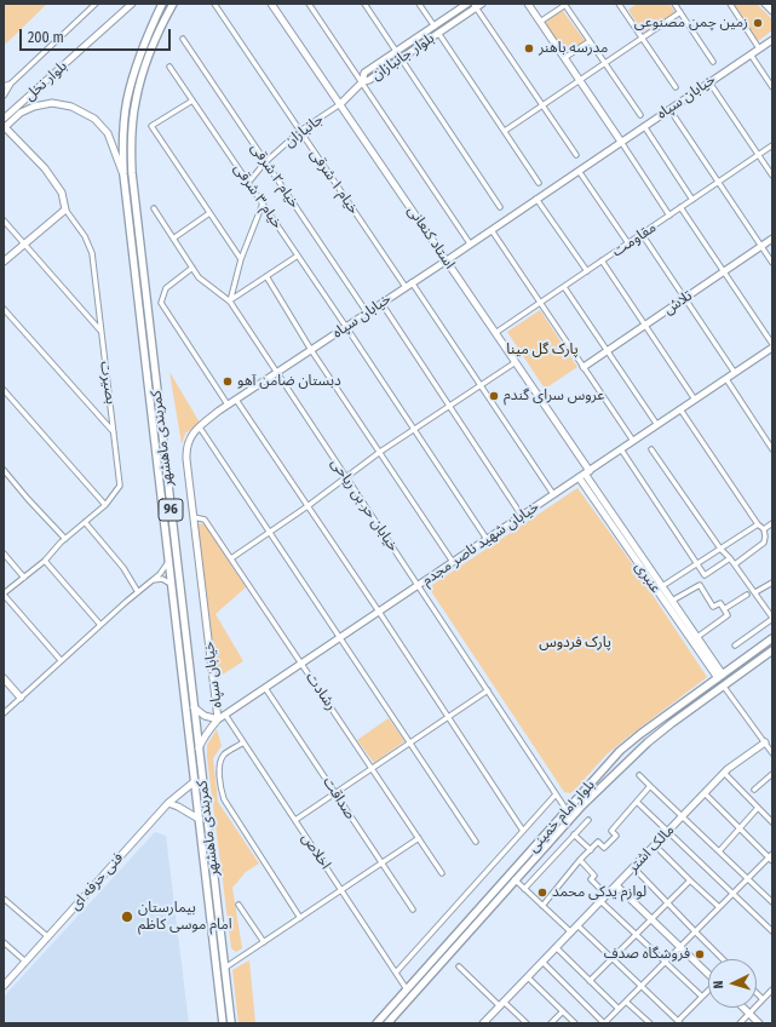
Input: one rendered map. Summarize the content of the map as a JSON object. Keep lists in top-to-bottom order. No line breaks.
{"streets":{"main road":["کمربندی ماهشهر","96","بلوار امام خمینی"],"street":["بلوار جانبازان","بلوار نخل","خیابان سپاه","جانبازان","خیام ۲ شرقی","خیام ۱ شرقی","خیام ۳ شرقی","استاد کنعانی","مقاومت","تلاش","بصیرت","خیابان حر بن ریاحی","خیابان شهید ناصر مجدم","عنبری","رشادت","صداقت","مالک اشتر","اخلاص","فنی حرفه ای"]},"crossings":[["بلوار جانبازان","جانبازان"],["بلوار نخل","کمربندی ماهشهر"],["خیابان سپاه","خیام ۲ شرقی"],["خیابان سپاه","خیام ۱ شرقی"],["خیابان سپاه","خیام ۳ شرقی"],["خیابان سپاه","استاد کنعانی"],["خیابان سپاه","خیابان حر بن ریاحی"],["خیابان سپاه","خیابان شهید ناصر مجدم"],["خیابان سپاه","رشادت"],["جانبازان","خیام ۲ شرقی"],["جانبازان","خیام ۱ شرقی"],["جانبازان","خیام ۳ شرقی"],["جانبازان","استاد کنعانی"],["خیام ۳ شرقی","خیابان شهید ناصر مجدم"],["استاد کنعانی","مقاومت"],["استاد کنعانی","خیابان شهید ناصر مجدم"],["استاد کنعانی","عنبری"],["کمربندی ماهشهر","خیابان شهید ناصر مجدم"],["کمربندی ماهشهر","فنی حرفه ای"],["خیابان حر بن ریاحی","خیابان شهید ناصر مجدم"],["خیابان حر بن ریاحی","بلوار امام خمینی"],["خیابان شهید ناصر مجدم","عنبری"],["خیابان شهید ناصر مجدم","رشادت"],["خیابان شهید ناصر مجدم","صداقت"],["خیابان شهید ناصر مجدم","اخلاص"],["عنبری","بلوار امام خمینی"],["بلوار امام خمینی","اخلاص"]],"parks":["پارک گل مینا","پارک فردوس"],"places":["زمین چمن مصنوعی","مدرسه باهنر","دبستان ضامن آهو","عروس سرای گندم","لوازم یدکی محمد","بیمارستان امام موسی کاظم","فروشگاه صدف"],"scale_bar":"200 m","north":"left"}
